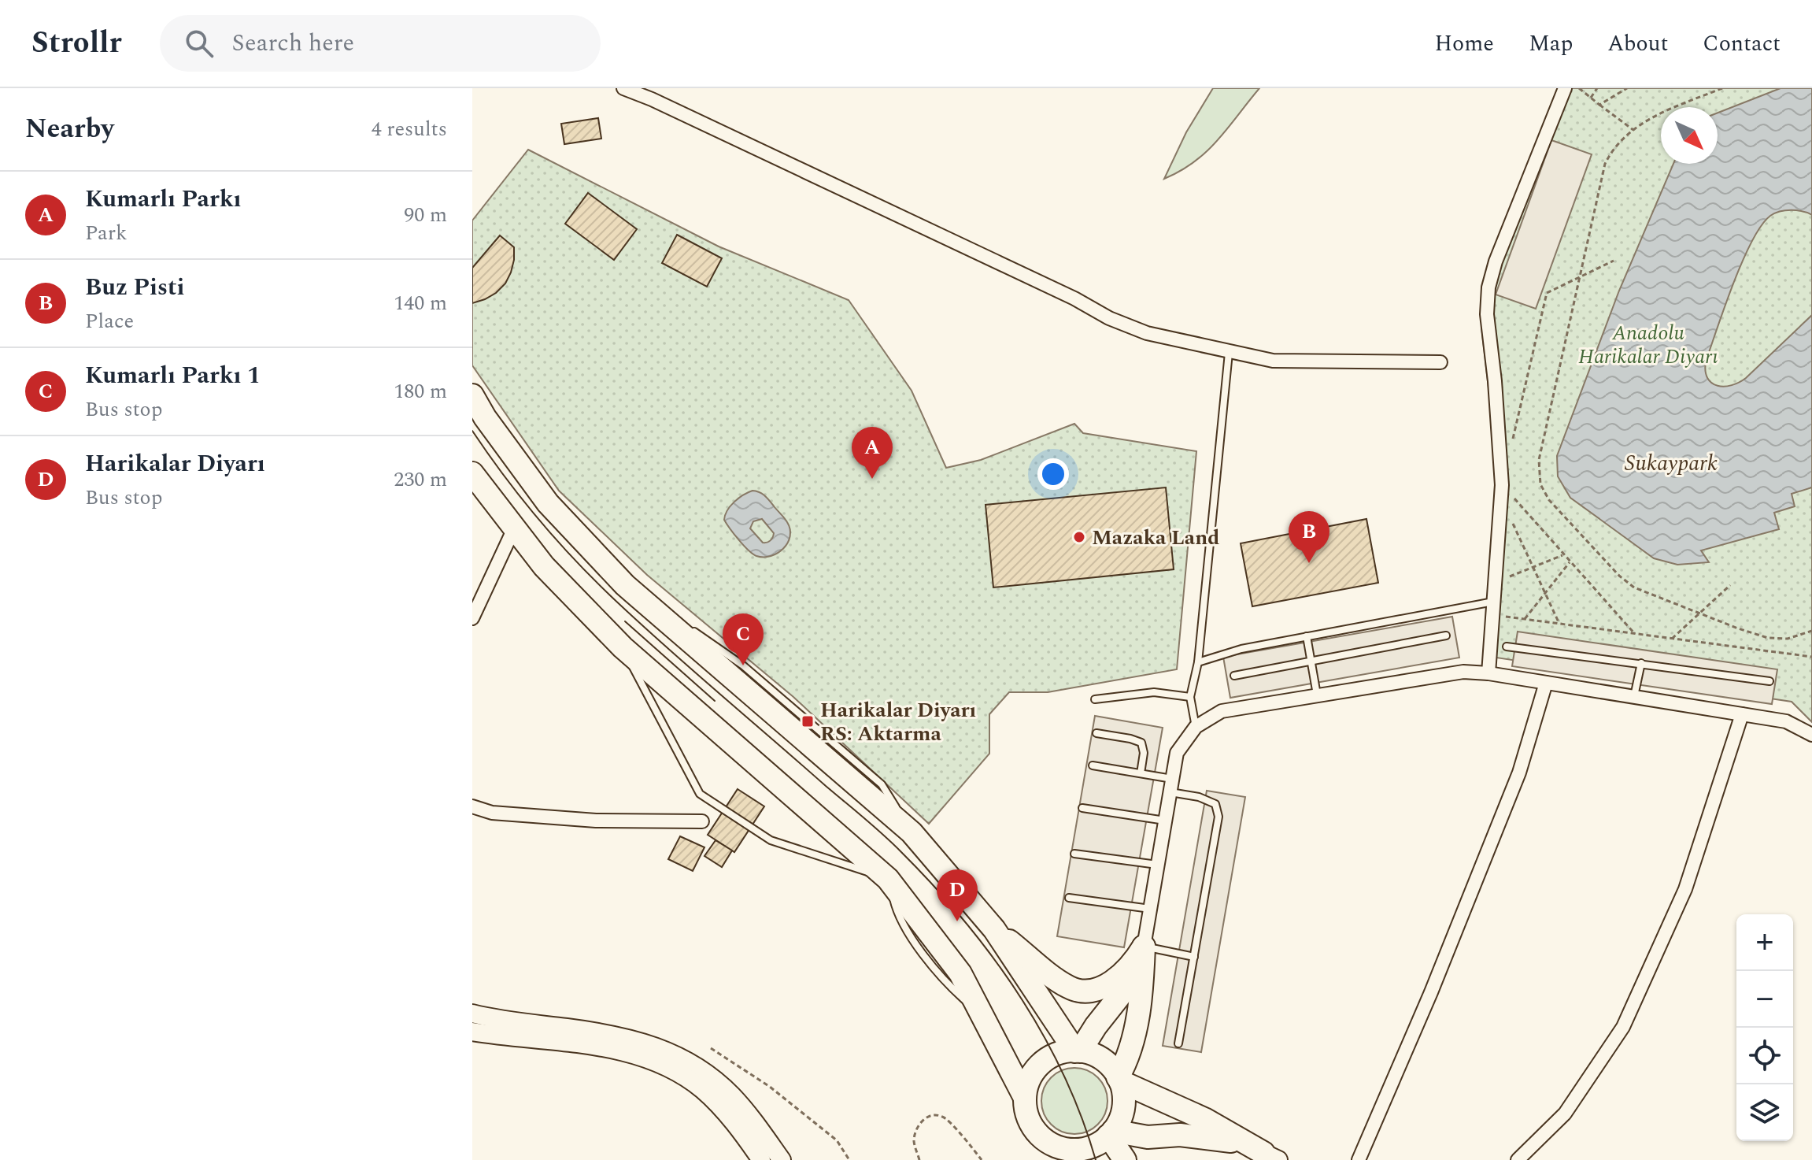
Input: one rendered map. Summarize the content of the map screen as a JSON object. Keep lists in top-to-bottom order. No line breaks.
{"water":["Sukaypark"],"parks":["Anadolu Harikalar Diyarı"],"places":{"other":["Mazaka Land"],"transit":["Harikalar Diyarı RS: Aktarma"]},"north":"bottom right","page":{"header":"Strollr","search":"Search here","nav":["Home","Map","About","Contact"],"heading":["Nearby","4 results"],"list":[{"mark":"A","name":"Kumarlı Parkı","note":"Park","value":"90 m"},{"mark":"B","name":"Buz Pisti","note":"Place","value":"140 m"},{"mark":"C","name":"Kumarlı Parkı 1","note":"Bus stop","value":"180 m"},{"mark":"D","name":"Harikalar Diyarı","note":"Bus stop","value":"230 m"}],"pins":["A","B","C","D"],"map_buttons":["+","−"]}}
